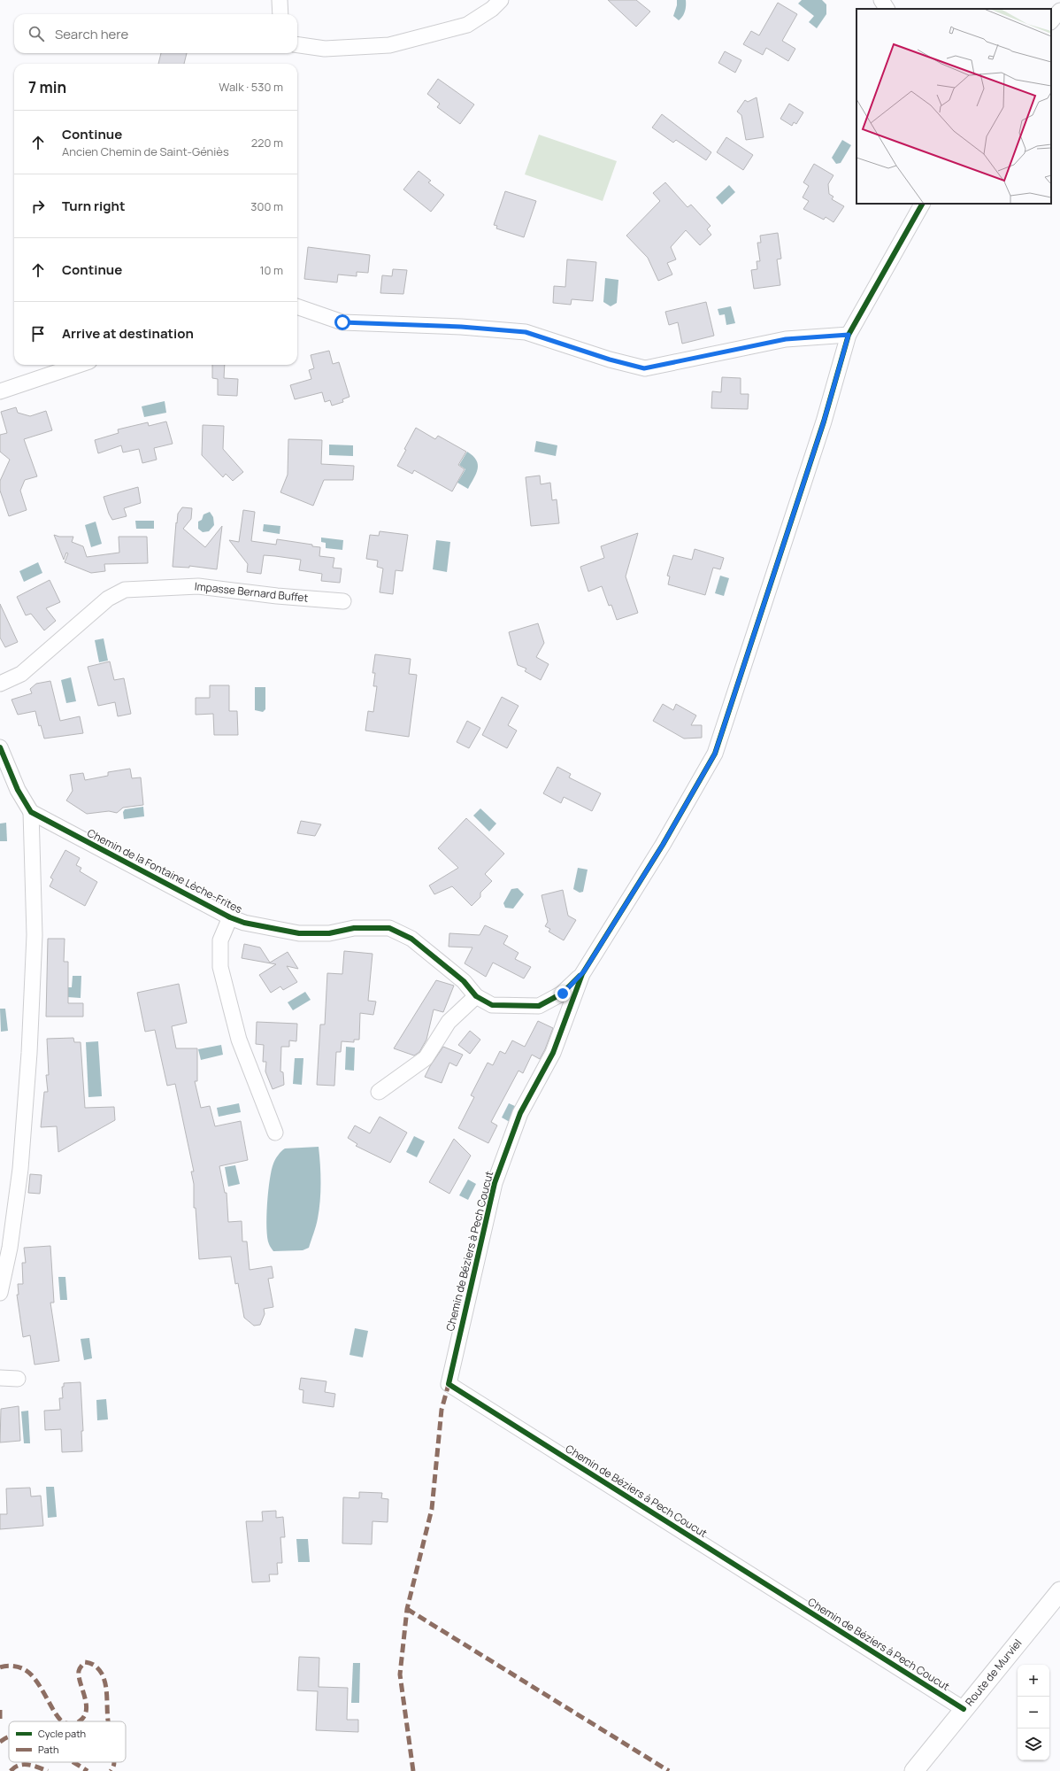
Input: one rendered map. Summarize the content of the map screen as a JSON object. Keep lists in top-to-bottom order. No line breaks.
{"streets":{"main road":["Route de Murviel"],"street":["Impasse Bernard Buffet","Chemin de la Fontaine Lèche-Frites","Chemin de Béziers à Pech Coucut"]},"crossings":[["Chemin de la Fontaine Lèche-Frites","Chemin de Béziers à Pech Coucut"],["Chemin de Béziers à Pech Coucut","Route de Murviel"]],"legend":["Cycle path","Path"],"page":{"search":"Search here","heading":["7 min","Walk · 530 m"],"list":[["Continue","Ancien Chemin de Saint-Géniès","220 m"],["Turn right","300 m"],["Continue","10 m"],"Arrive at destination"],"map_buttons":["+","−"]}}
